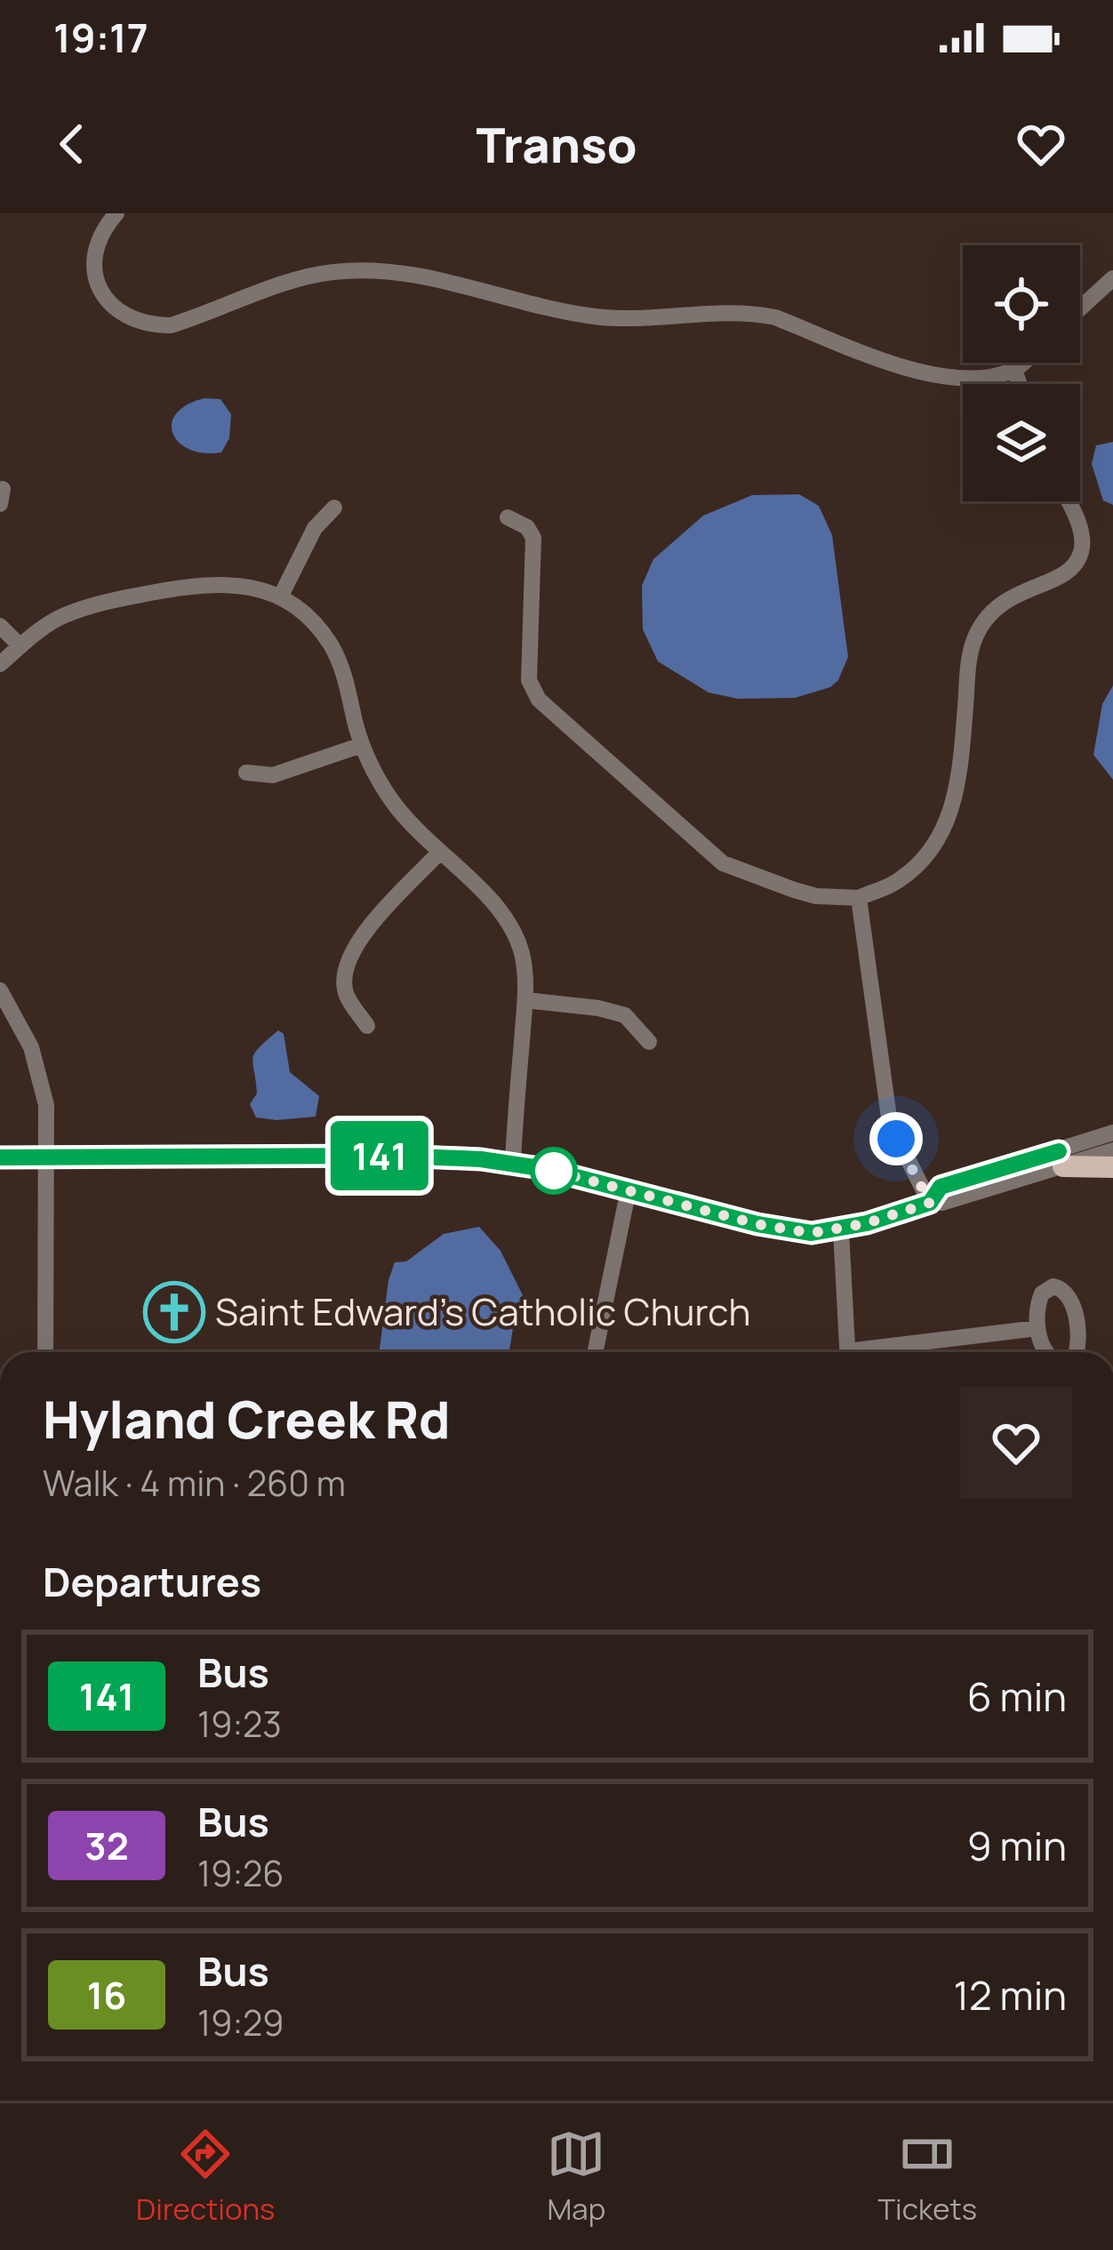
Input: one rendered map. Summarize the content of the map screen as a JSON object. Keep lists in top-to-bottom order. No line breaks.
{"places":{"church":["Saint Edward's Catholic Church"]},"lines":["bus line 141"],"page":{"status":"19:17","header":"Transo","on_map":"141","heading":[["Hyland Creek Rd","Walk · 4 min · 260 m"],"Departures"],"list":[{"mark":"141","name":"Bus","note":"19:23","value":"6 min"},{"mark":"32","name":"Bus","note":"19:26","value":"9 min"},{"mark":"16","name":"Bus","note":"19:29","value":"12 min"}],"tabs":["Directions","Map","Tickets"]}}
